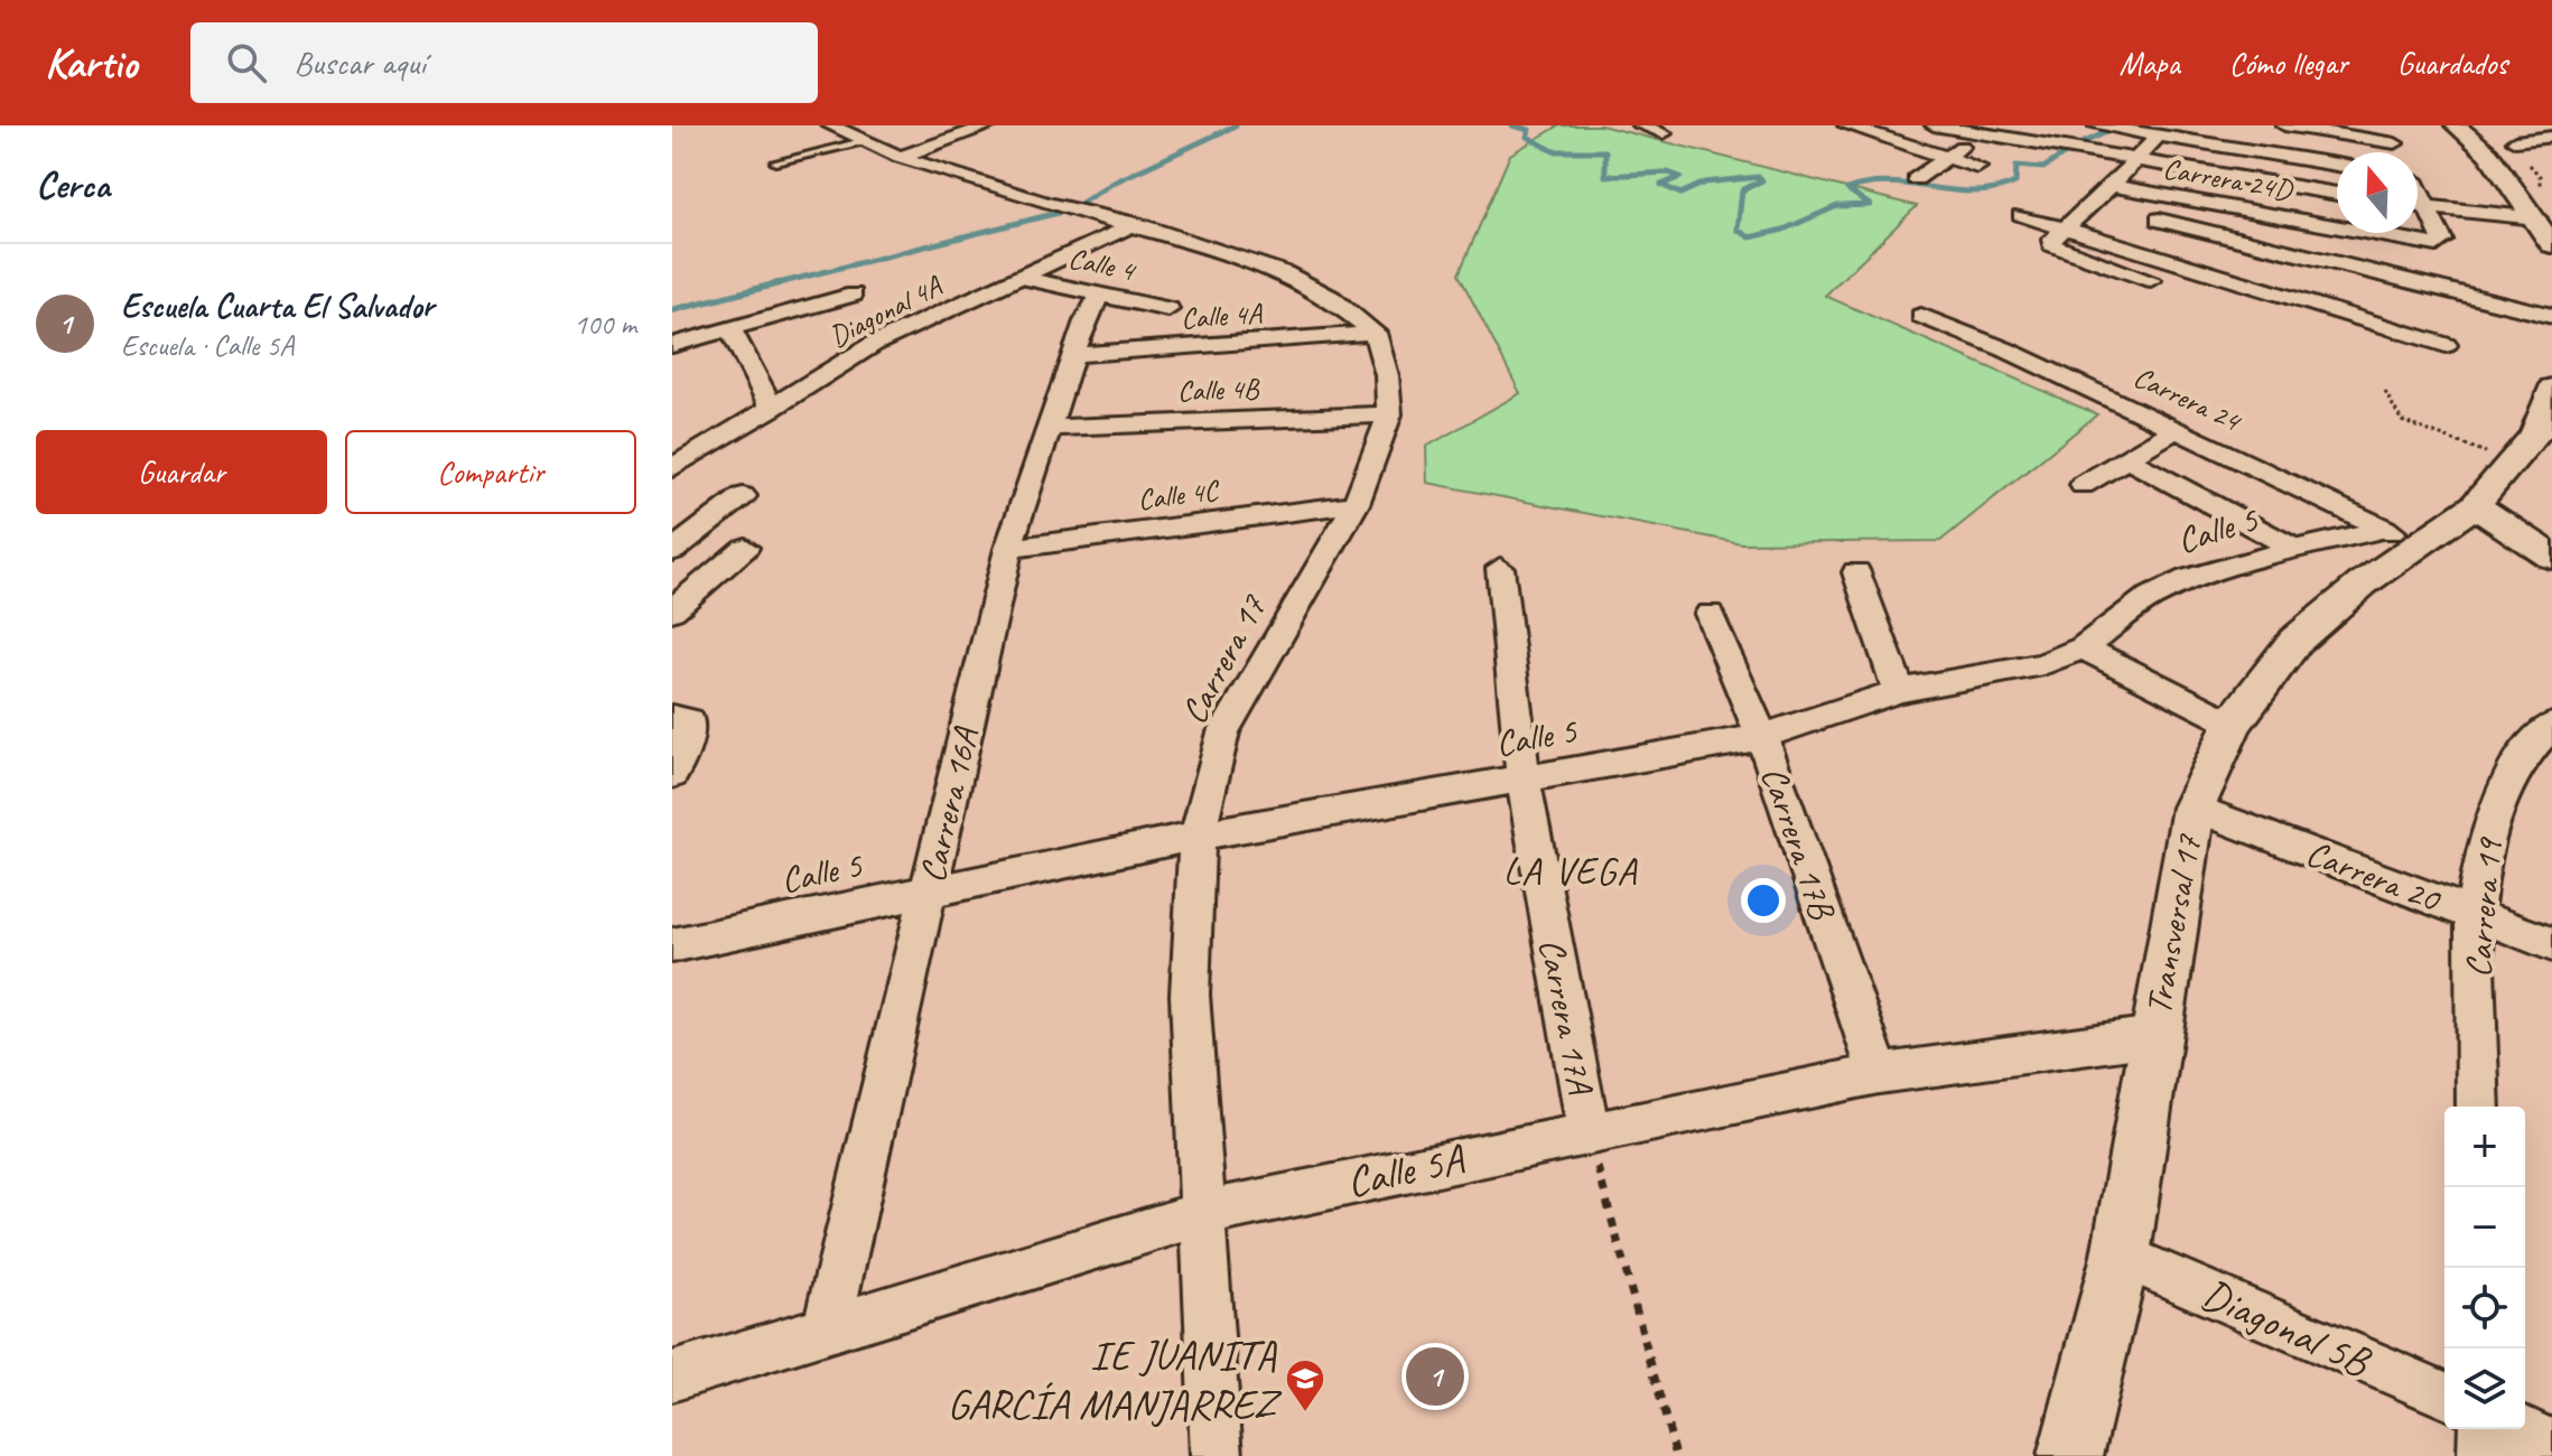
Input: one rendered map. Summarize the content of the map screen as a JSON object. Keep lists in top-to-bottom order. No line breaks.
{"streets":{"street":["Carrera 24D","Calle 4","Diagonal 4A","Calle 4A","Calle 4B","Carrera 24","Calle 4C","Calle 5","Carrera 17","Carrera 16A","Carrera 17B","Carrera 20","Carrera 19","Transversal 17","Carrera 17A","Calle 5A","Diagonal 5B"]},"crossings":[["Calle 4","Diagonal 4A"],["Calle 4","Carrera 16A"],["Calle 4A","Carrera 17"],["Calle 4A","Carrera 16A"],["Calle 4B","Carrera 17"],["Calle 4B","Carrera 16A"],["Carrera 24","Calle 5"],["Carrera 24","Transversal 17"],["Calle 4C","Carrera 17"],["Calle 4C","Carrera 16A"],["Calle 5","Carrera 17"],["Calle 5","Carrera 16A"],["Calle 5","Carrera 17B"],["Calle 5","Transversal 17"],["Calle 5","Carrera 17A"],["Carrera 17","Calle 5A"],["Carrera 16A","Calle 5A"],["Carrera 17B","Calle 5A"],["Carrera 20","Carrera 19"],["Carrera 20","Transversal 17"],["Transversal 17","Calle 5A"],["Transversal 17","Diagonal 5B"],["Carrera 17A","Calle 5A"]],"districts":["LA VEGA"],"places":{"school or university":["IE JUANITA GARCÍA MANJARREZ"]},"north":"top","page":{"header":"Kartio","search":"Buscar aquí","nav":["Mapa","Cómo llegar","Guardados"],"heading":"Cerca","list":[{"mark":"1","name":"Escuela Cuarta El Salvador","note":"Escuela · Calle 5A","value":"100 m"}],"buttons":["Guardar","Compartir"],"map_buttons":["+","−"],"pins":"1"}}
